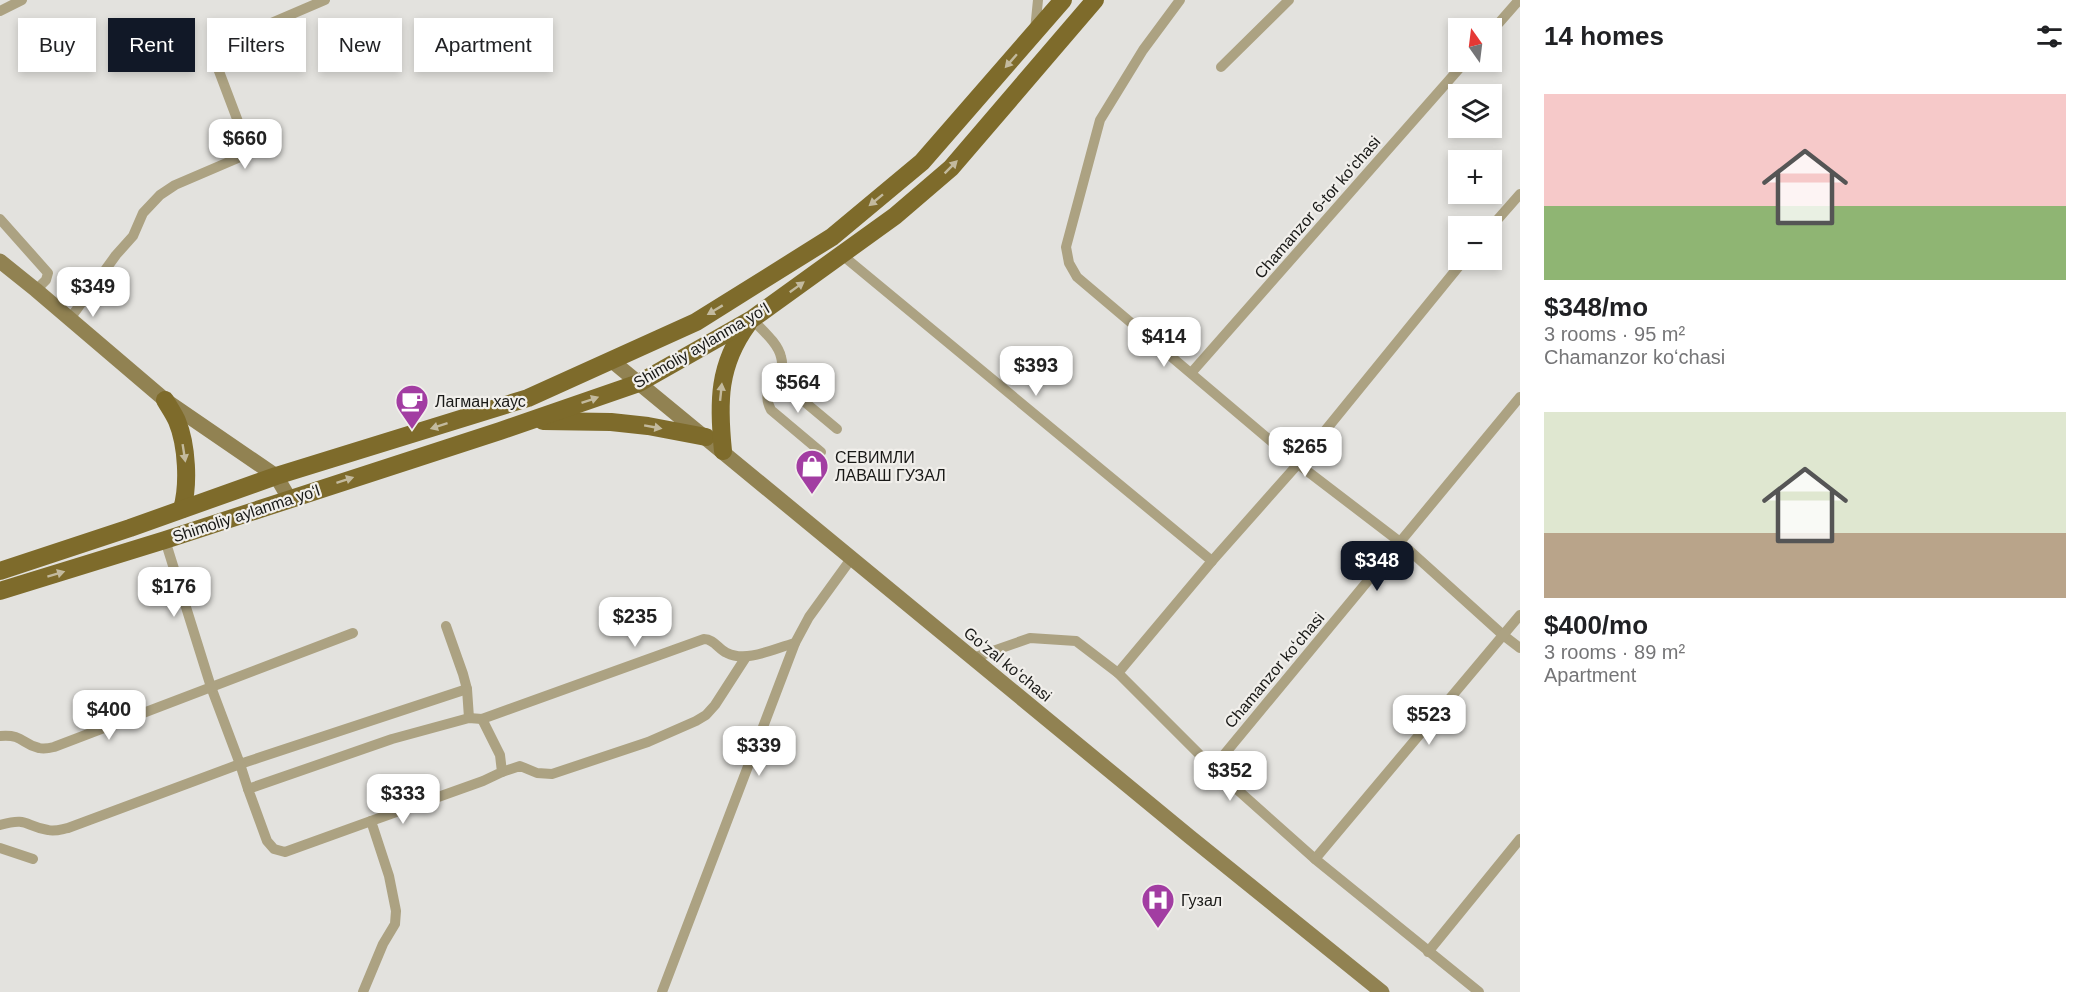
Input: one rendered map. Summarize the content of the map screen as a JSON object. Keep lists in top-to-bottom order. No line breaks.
{"streets":{"main road":["Shimoliy aylanma yoʻl","Goʻzal koʻchasi"],"street":["Chamanzor 6-tor koʻchasi","Chamanzor koʻchasi"]},"crossings":[["Shimoliy aylanma yoʻl","Goʻzal koʻchasi"]],"places":{"cafe":["Лагман хаус"],"shop":["СЕВИМЛИ ЛАВАШ ГУЗАЛ"],"hospital":["Гузал"]},"north":"top","page":{"heading":"14 homes","map_buttons":["+","−"],"chip":["Buy","Rent","Filters","New","Apartment"],"list":[{"name":"$348/mo","note":"3 rooms · 95 m² · Chamanzor koʻchasi"},{"name":"$400/mo","note":"3 rooms · 89 m² · Apartment"}],"price":["$660","$349","$414","$393","$564","$265","$348","$176","$235","$400","$523","$339","$352","$333"]}}
